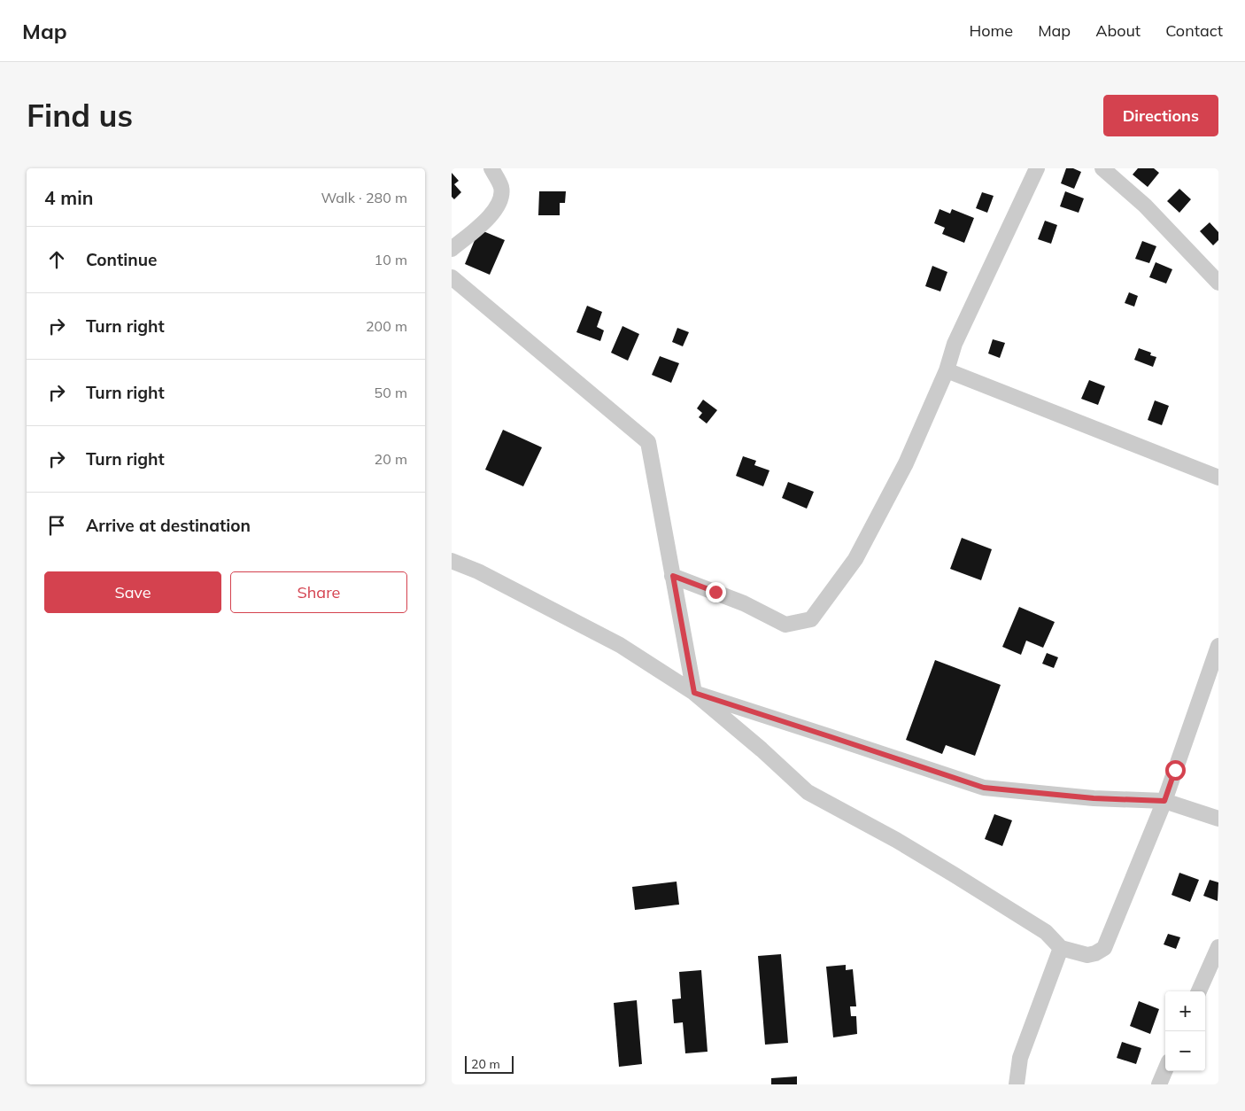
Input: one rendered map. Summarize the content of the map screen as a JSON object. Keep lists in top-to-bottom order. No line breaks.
{"scale_bar":"20 m","page":{"header":"Map","nav":["Home","Map","About","Contact"],"buttons":["Directions",["Save","Share"]],"title":"Find us","heading":["4 min","Walk · 280 m"],"list":[["Continue","10 m"],["Turn right","200 m"],["Turn right","50 m"],["Turn right","20 m"],"Arrive at destination"],"map_buttons":["+","−"],"scale":"20 m"}}
